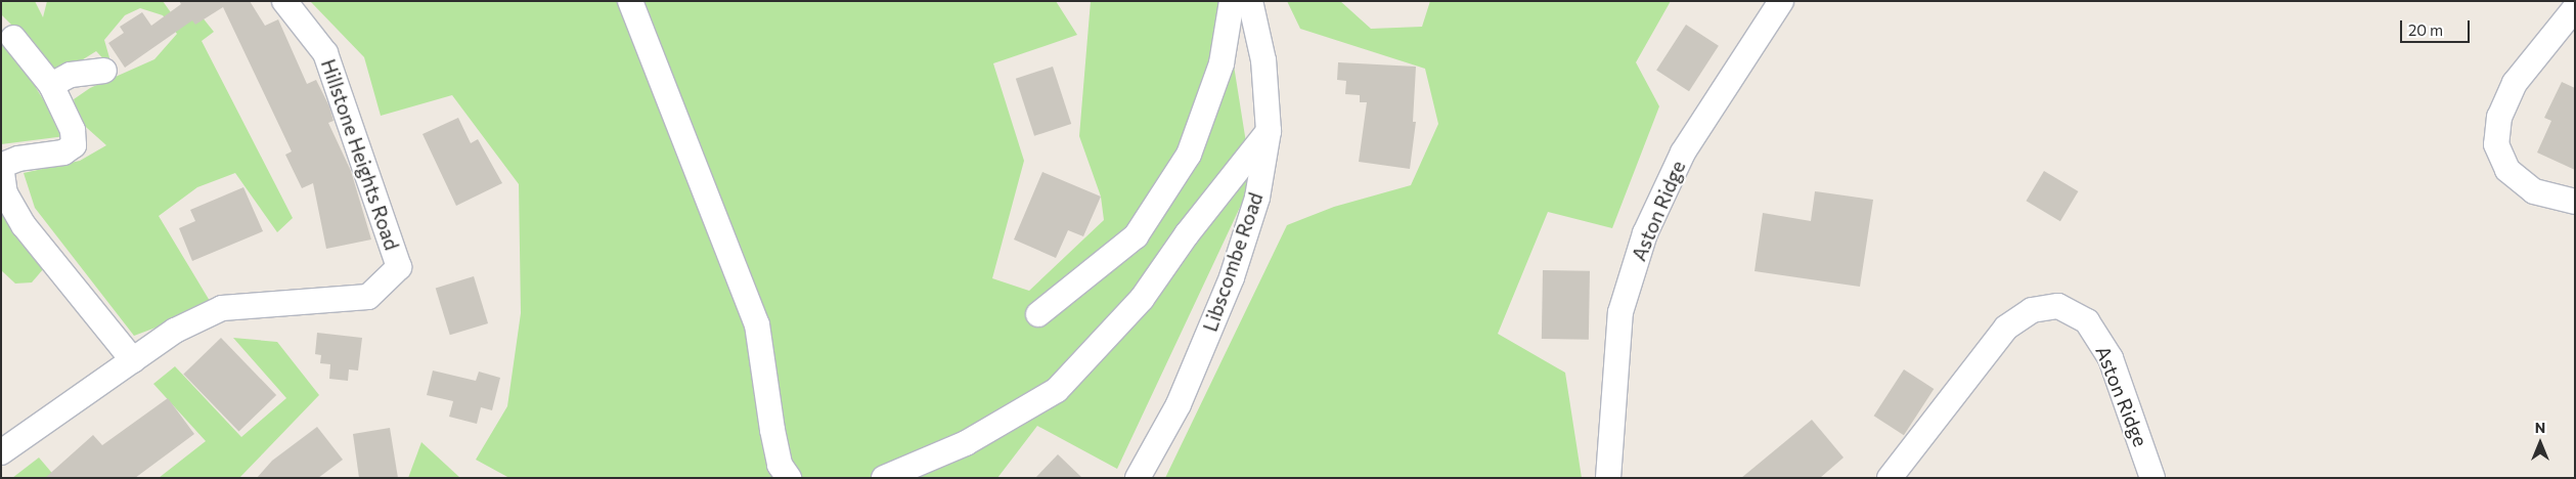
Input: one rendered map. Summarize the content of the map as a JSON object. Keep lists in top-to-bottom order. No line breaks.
{"streets":{"street":["Hillstone Heights Road","Aston Ridge","Libscombe Road"]},"scale_bar":"20 m","north":"top"}
